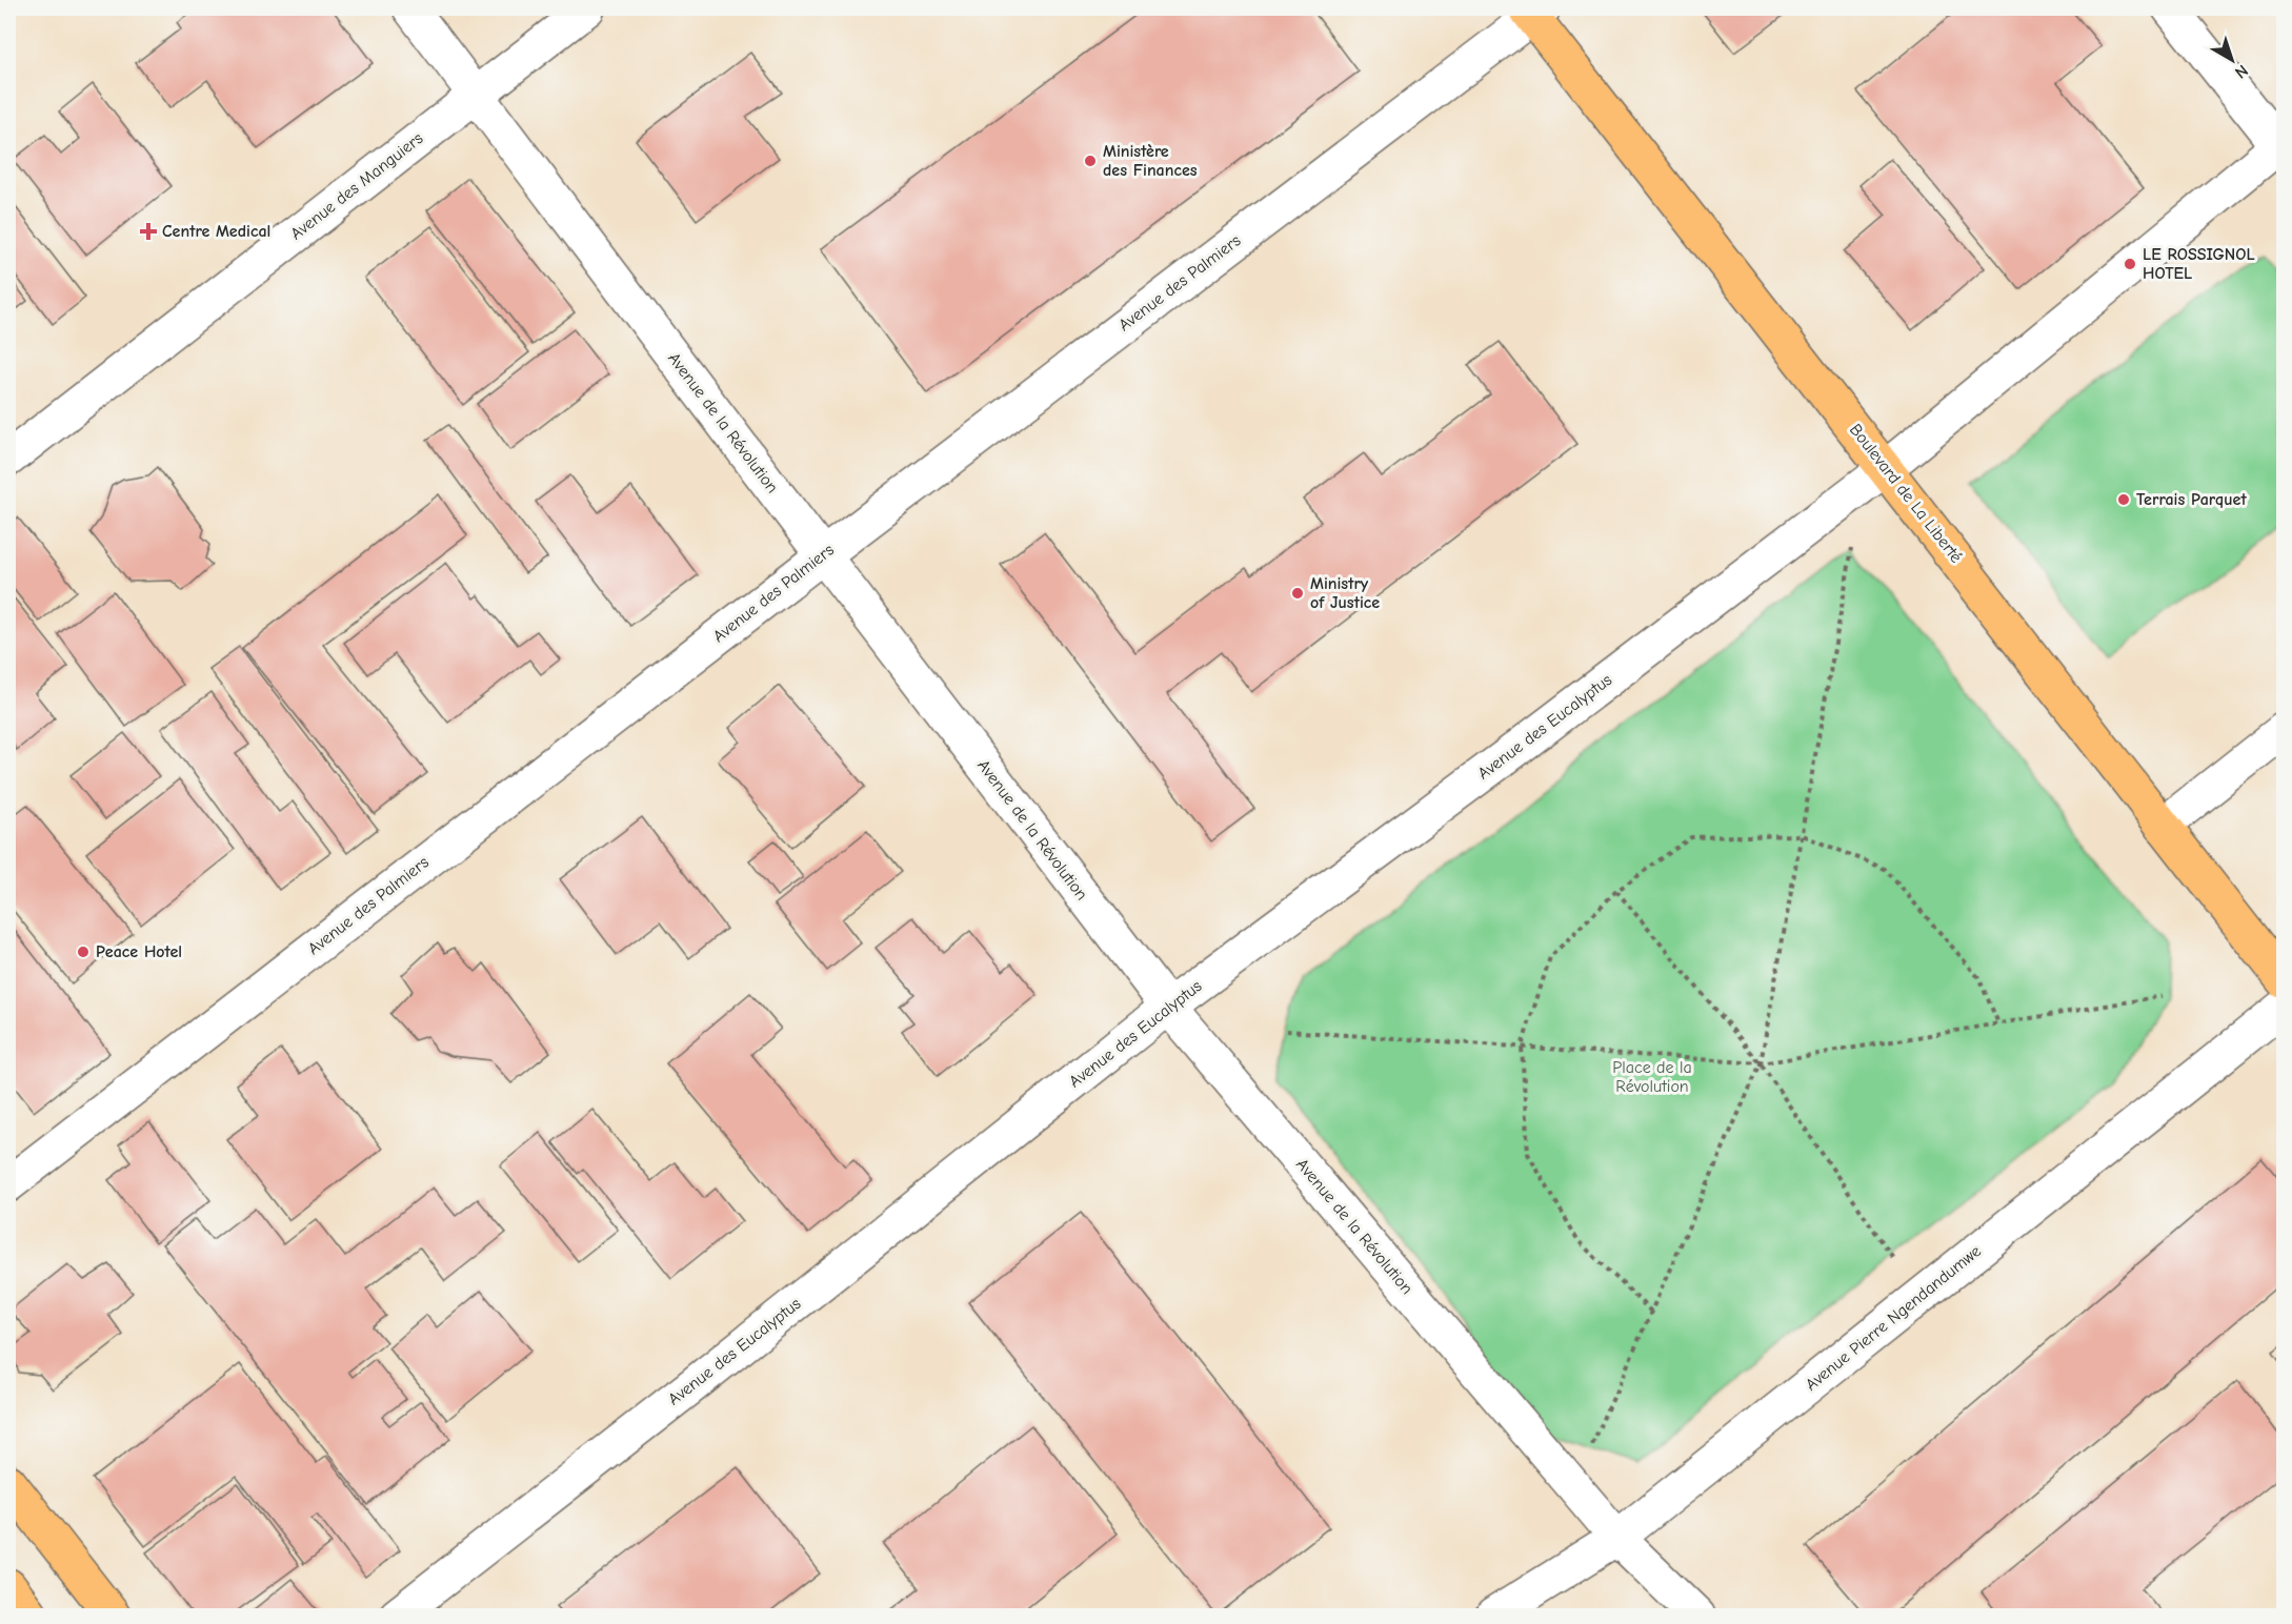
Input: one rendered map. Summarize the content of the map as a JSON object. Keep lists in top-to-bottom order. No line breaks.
{"streets":{"main road":["Boulevard de La Liberté"],"street":["Avenue des Manguiers","Avenue des Palmiers","Avenue de la Révolution","Avenue des Eucalyptus","Avenue Pierre Ngendandumwe"]},"crossings":[["Avenue des Manguiers","Avenue de la Révolution"],["Avenue des Palmiers","Avenue de la Révolution"],["Avenue des Palmiers","Boulevard de La Liberté"],["Avenue de la Révolution","Avenue des Eucalyptus"],["Avenue de la Révolution","Avenue Pierre Ngendandumwe"],["Boulevard de La Liberté","Avenue des Eucalyptus"]],"parks":["Place de la Révolution"],"places":{"other":["Ministère des Finances","LE ROSSIGNOL HOTEL","Terrais Parquet","Ministry of Justice","Peace Hotel"],"health":["Centre Medical"]},"north":"bottom right"}
